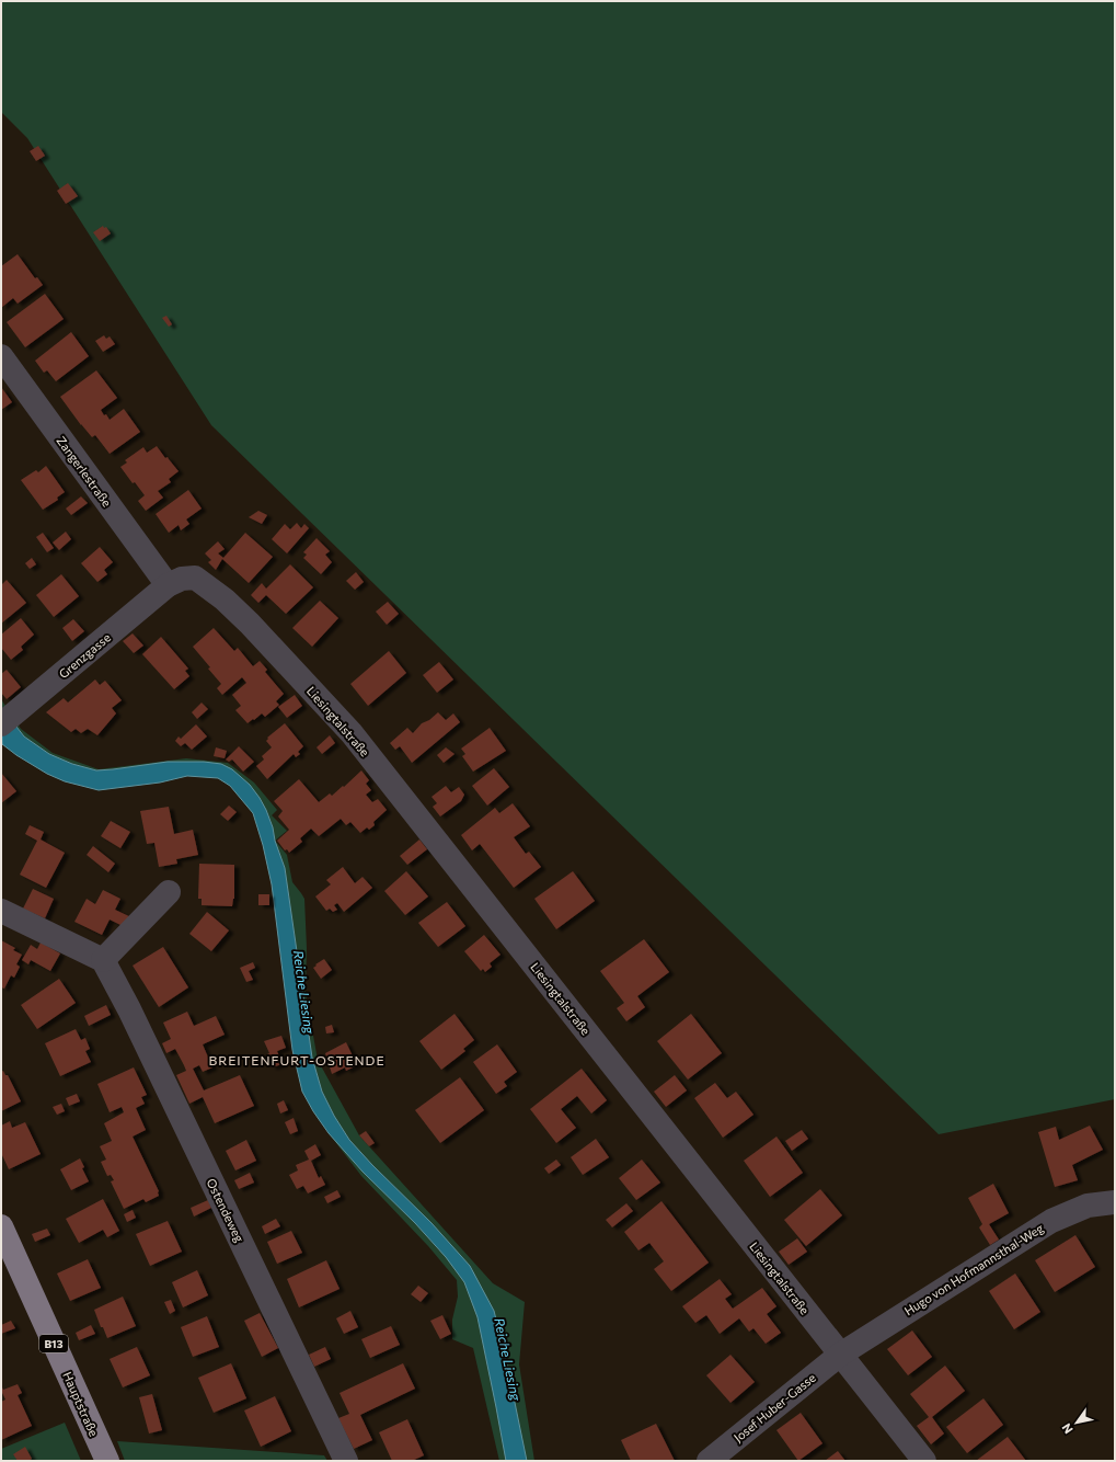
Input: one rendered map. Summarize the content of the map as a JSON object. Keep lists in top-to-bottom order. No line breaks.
{"streets":{"main road":["B13","Hauptstraße"],"street":["Zangerlestraße","Grenzgasse","Liesingtalstraße","Ostendeweg","Hugo von Hofmannsthal-Weg","Josef Huber-Gasse"]},"crossings":[["Zangerlestraße","Grenzgasse"],["Zangerlestraße","Liesingtalstraße"],["Grenzgasse","Liesingtalstraße"],["Liesingtalstraße","Hugo von Hofmannsthal-Weg"],["Liesingtalstraße","Josef Huber-Gasse"],["Hugo von Hofmannsthal-Weg","Josef Huber-Gasse"]],"districts":["BREITENFURT-OSTENDE"],"water":["Reiche Liesing"],"north":"bottom left"}
